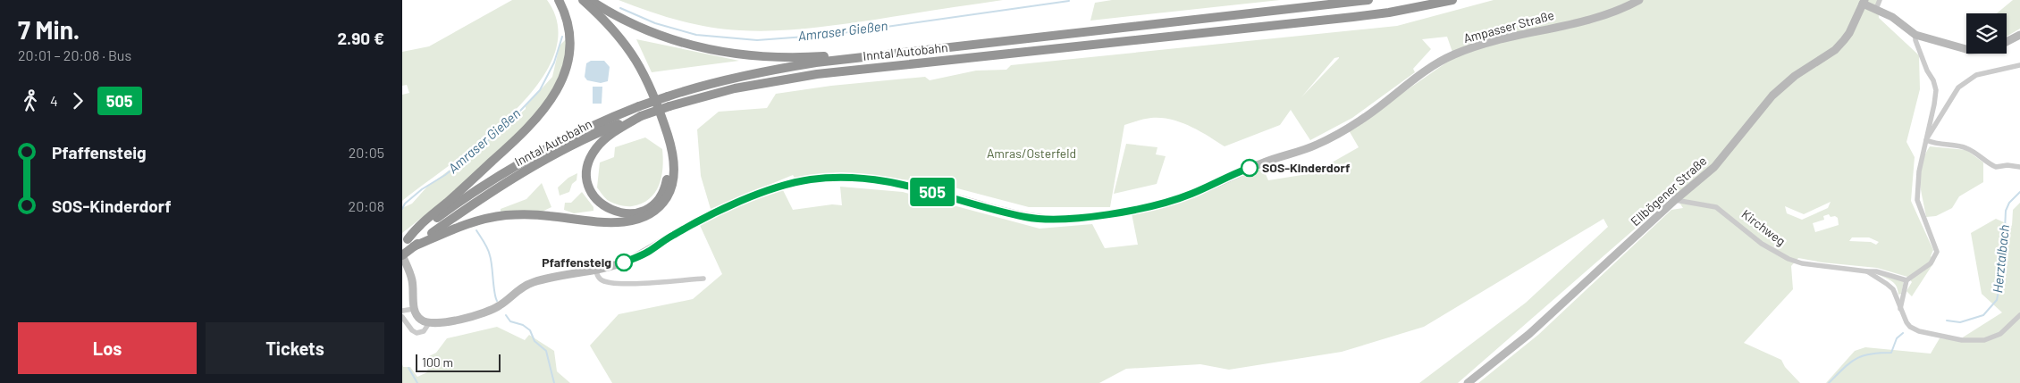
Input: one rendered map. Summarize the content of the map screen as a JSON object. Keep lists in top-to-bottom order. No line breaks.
{"streets":{"highway":["Inntal Autobahn"],"main road":["Ampasser Straße","Ellbögener Straße"],"street":["Kirchweg"]},"crossings":[["Ellbögener Straße","Kirchweg"]],"water":["Amraser Gießen","Herztalbach"],"parks":["Amras/Osterfeld"],"places":["SOS-Kinderdorf","Pfaffensteig"],"lines":["bus line 505"],"scale_bar":"100 m","page":{"heading":["7 Min.","20:01 – 20:08 · Bus","2.90 €"],"on_map":"505","legs":["4","505"],"list":[{"name":"Pfaffensteig","value":"20:05"},{"name":"SOS-Kinderdorf","value":"20:08"}],"buttons":["Los","Tickets"],"scale":"100 m"}}
